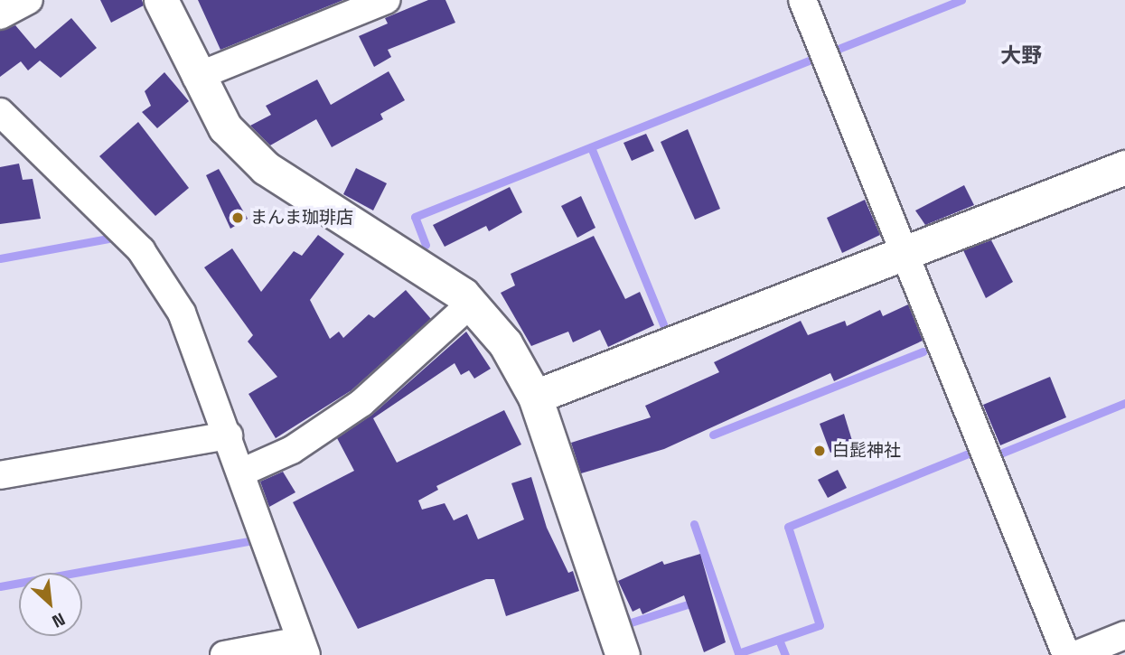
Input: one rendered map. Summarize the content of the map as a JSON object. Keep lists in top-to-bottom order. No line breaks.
{"districts":["大野"],"places":["まんま珈琲店","白髭神社"],"north":"bottom right"}
